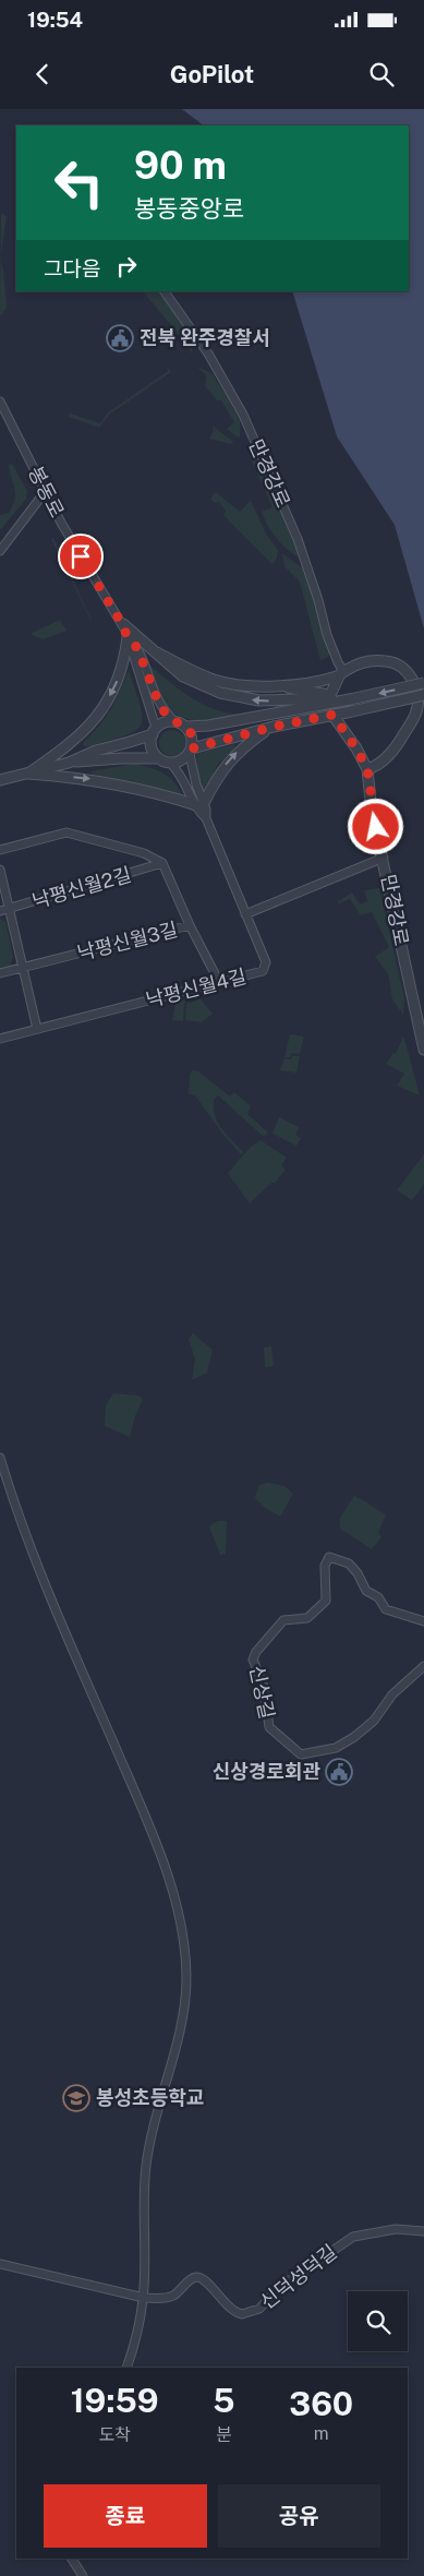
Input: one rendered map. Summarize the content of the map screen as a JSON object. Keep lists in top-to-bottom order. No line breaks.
{"streets":{"street":["만경강로","봉동로","낙평신월2길","낙평신월3길","낙평신월4길","신상길","신덕성덕길"]},"crossings":[["봉동로","낙평신월4길"],["낙평신월2길","낙평신월3길"]],"places":{"public building":["전북 완주경찰서","신상경로회관"],"school or university":["봉성초등학교"]},"page":{"status":"19:54","header":"GoPilot","turn":["90 m","봉동중앙로"],"then":"그다음","eta":["19:59","도착","5","분","360","m"],"buttons":["종료","공유"]}}
